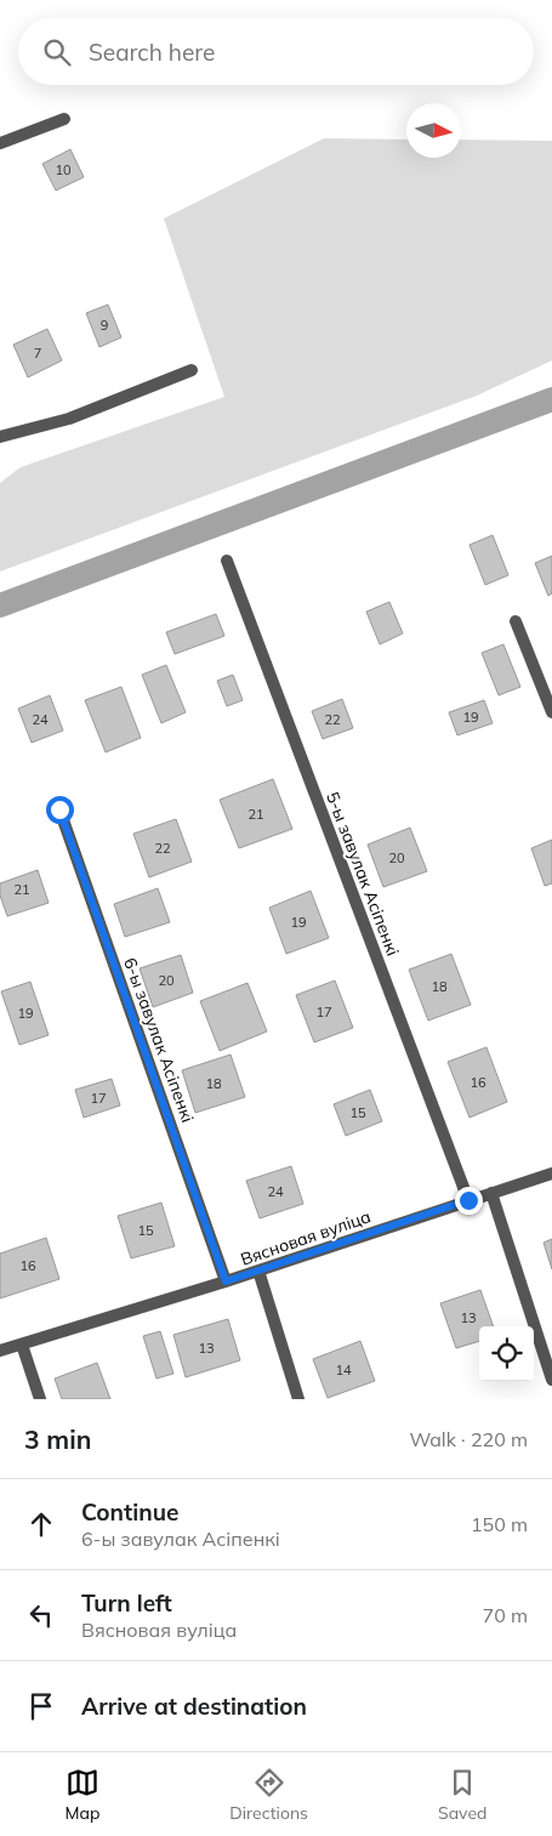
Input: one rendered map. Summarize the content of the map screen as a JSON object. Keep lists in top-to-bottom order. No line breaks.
{"streets":{"street":["5-ы завулак Асіпенкі","6-ы завулак Асіпенкі","Вясновая вуліца"]},"crossings":[["5-ы завулак Асіпенкі","Вясновая вуліца"],["6-ы завулак Асіпенкі","Вясновая вуліца"]],"house_numbers":["10","9","7","19","24","22","21","22","20","21","19","20","18","17","19","16","18","17","15","24","15","16","13","13","14"],"north":"right","page":{"search":"Search here","heading":["3 min","Walk · 220 m"],"list":[["Continue","6-ы завулак Асіпенкі","150 m"],["Turn left","Вясновая вуліца","70 m"],"Arrive at destination"],"nav":["Map","Directions","Saved"]}}
